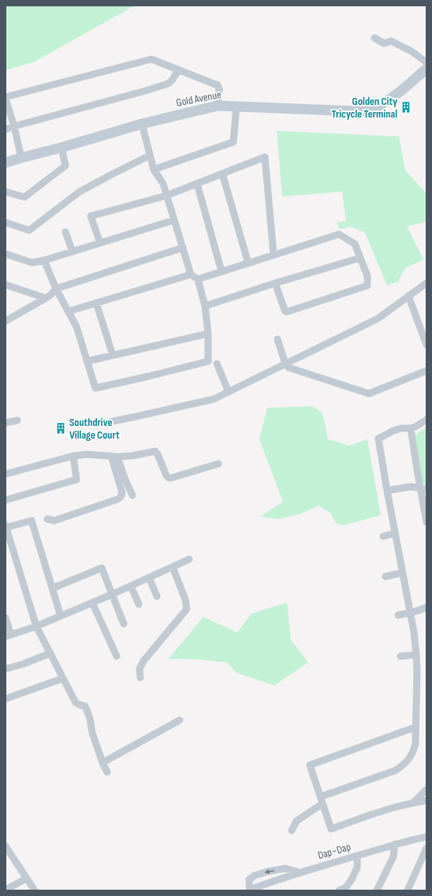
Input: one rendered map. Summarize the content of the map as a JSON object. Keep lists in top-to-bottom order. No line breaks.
{"streets":{"street":["Gold Avenue","Dap~Dap"]},"places":{"building":["Golden City Tricycle Terminal","Southdrive Village Court"]}}
